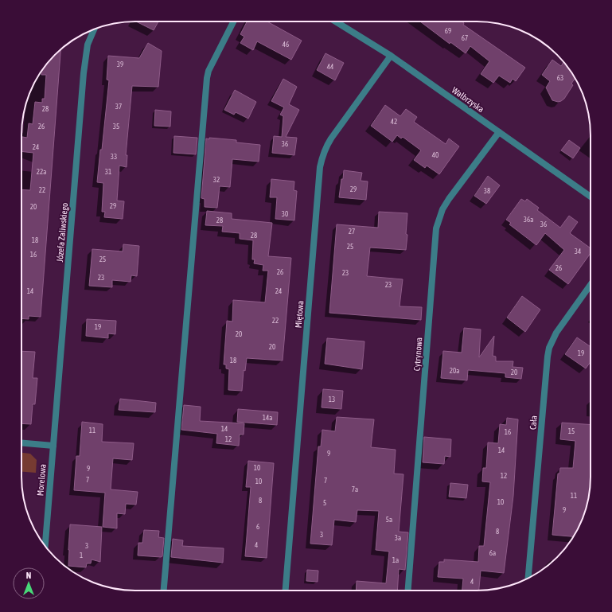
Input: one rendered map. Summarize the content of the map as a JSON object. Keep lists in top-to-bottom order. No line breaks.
{"streets":{"street":["Wałbrzyska","Józefa Zaliwskiego","Miętowa","Cytrynowa","Cała","Morelowa"]},"crossings":[["Wałbrzyska","Miętowa"],["Wałbrzyska","Cytrynowa"],["Józefa Zaliwskiego","Morelowa"]],"house_numbers":["69","67","46","39","44","63","37","28","42","26","35","36","24","40","33","22a","31","32","29","22","38","29","20","30","36a","28","36","27","28","18","25","34","16","25","26","26","23","23","23","14","24","22","19","20","20","19","18","20a","20","13","14a","14","11","15","16","12","14","9","10","9","12","7","7","10","7a","11","8","10","5","9","5a","6","8","3","3a","4","3","6a","1","1a","4"],"north":"top"}
